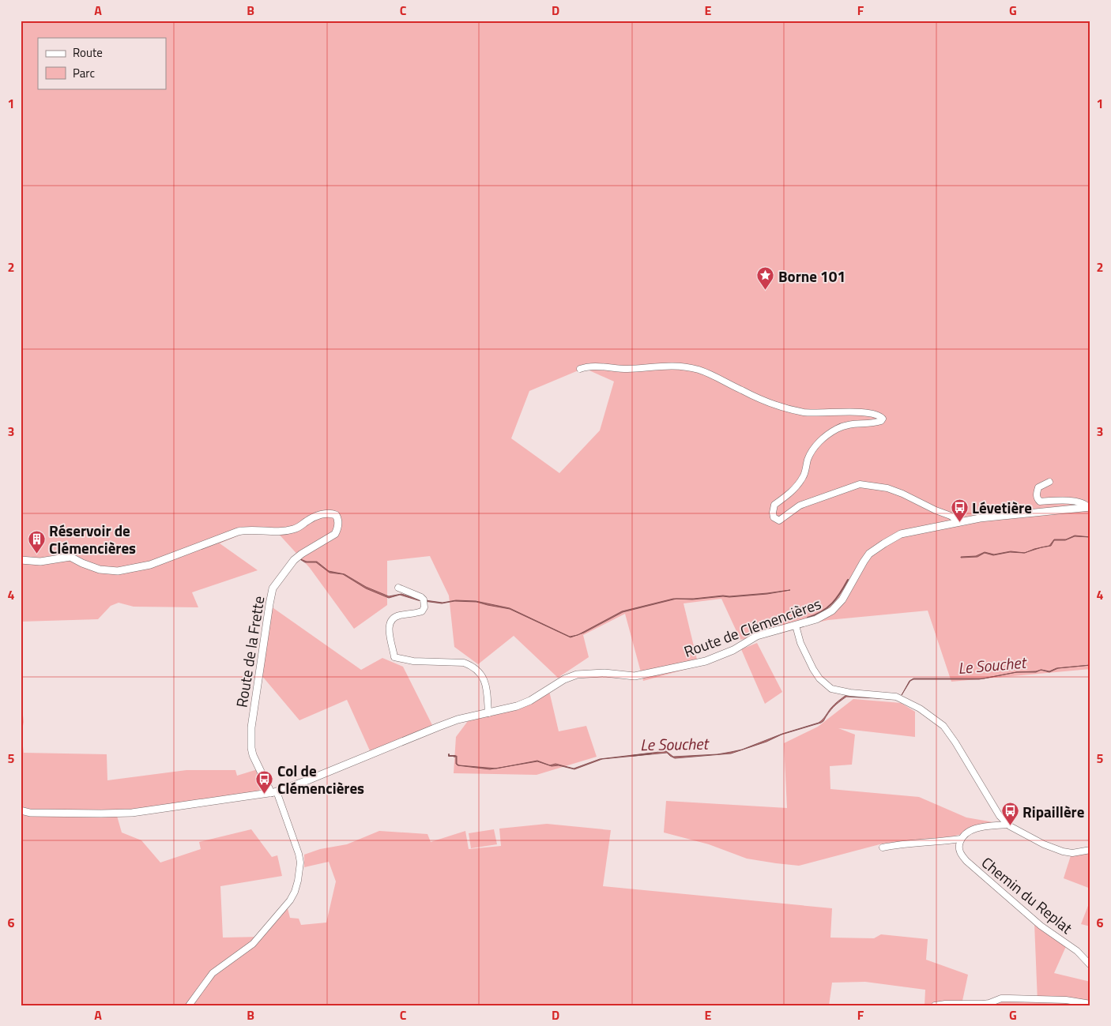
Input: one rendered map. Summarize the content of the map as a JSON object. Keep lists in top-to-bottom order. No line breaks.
{"streets":{"street":["Route de Clémencières","Route de la Frette","Chemin du Replat"]},"crossings":[["Route de Clémencières","Route de la Frette"]],"water":["Le Souchet"],"places":{"place":["Borne 101"],"bus stop":["Lévetière","Col de Clémencières","Ripaillère"],"building":["Réservoir de Clémencières"]},"legend":["Route","Parc"],"grid":{"columns":["A","B","C","D","E","F","G"],"rows":["1","2","3","4","5","6"]}}
